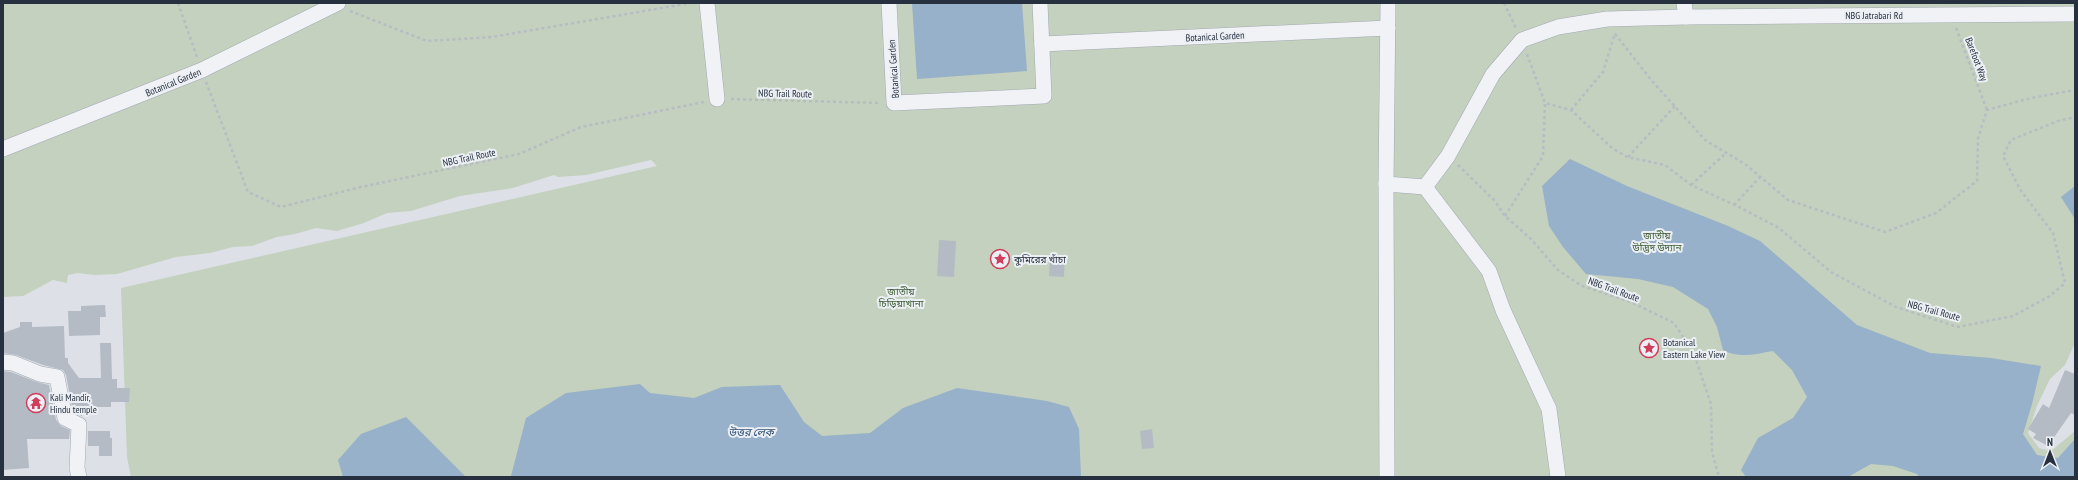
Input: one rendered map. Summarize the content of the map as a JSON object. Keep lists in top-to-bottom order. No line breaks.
{"streets":{"street":["NBG Jatrabari Rd","Botanical Garden"],"path":["Barefoot Way","NBG Trail Route"]},"crossings":[["NBG Jatrabari Rd","Barefoot Way"],["NBG Jatrabari Rd","NBG Trail Route"],["Botanical Garden","NBG Trail Route"]],"water":["উত্তর লেক"],"parks":["জাতীয় উদ্ভিদ উদ্যান","জাতীয় চিড়িয়াখানা"],"places":{"place":["কুমিরের খাঁচা","Botanical Eastern Lake View"],"temple":["Kali Mandir, Hindu temple"]},"north":"top"}
